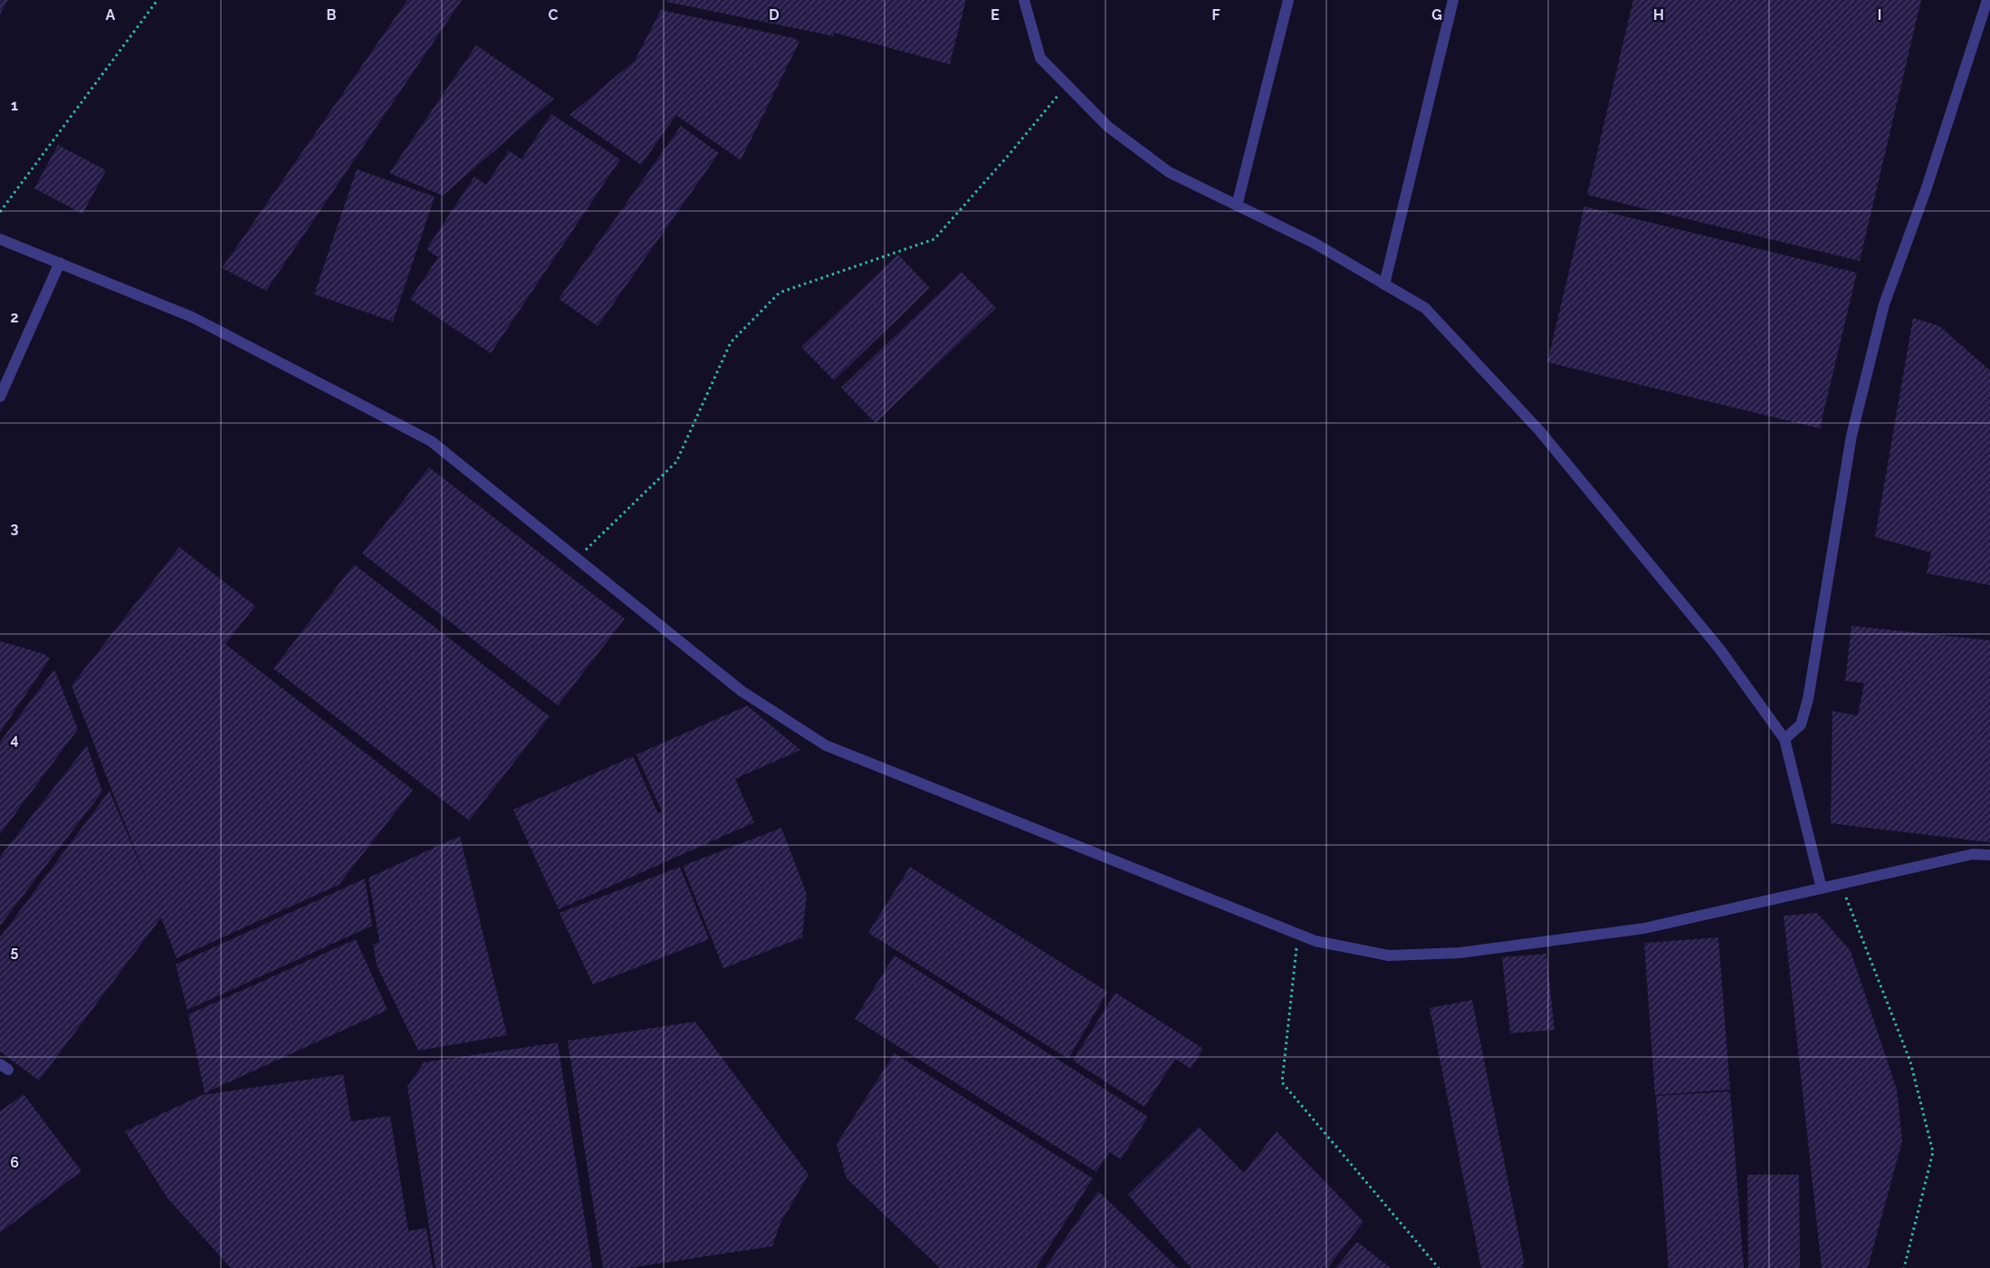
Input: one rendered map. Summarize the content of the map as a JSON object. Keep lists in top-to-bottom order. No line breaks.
{"grid":{"columns":["A","B","C","D","E","F","G","H","I"],"rows":["1","2","3","4","5","6"]}}
